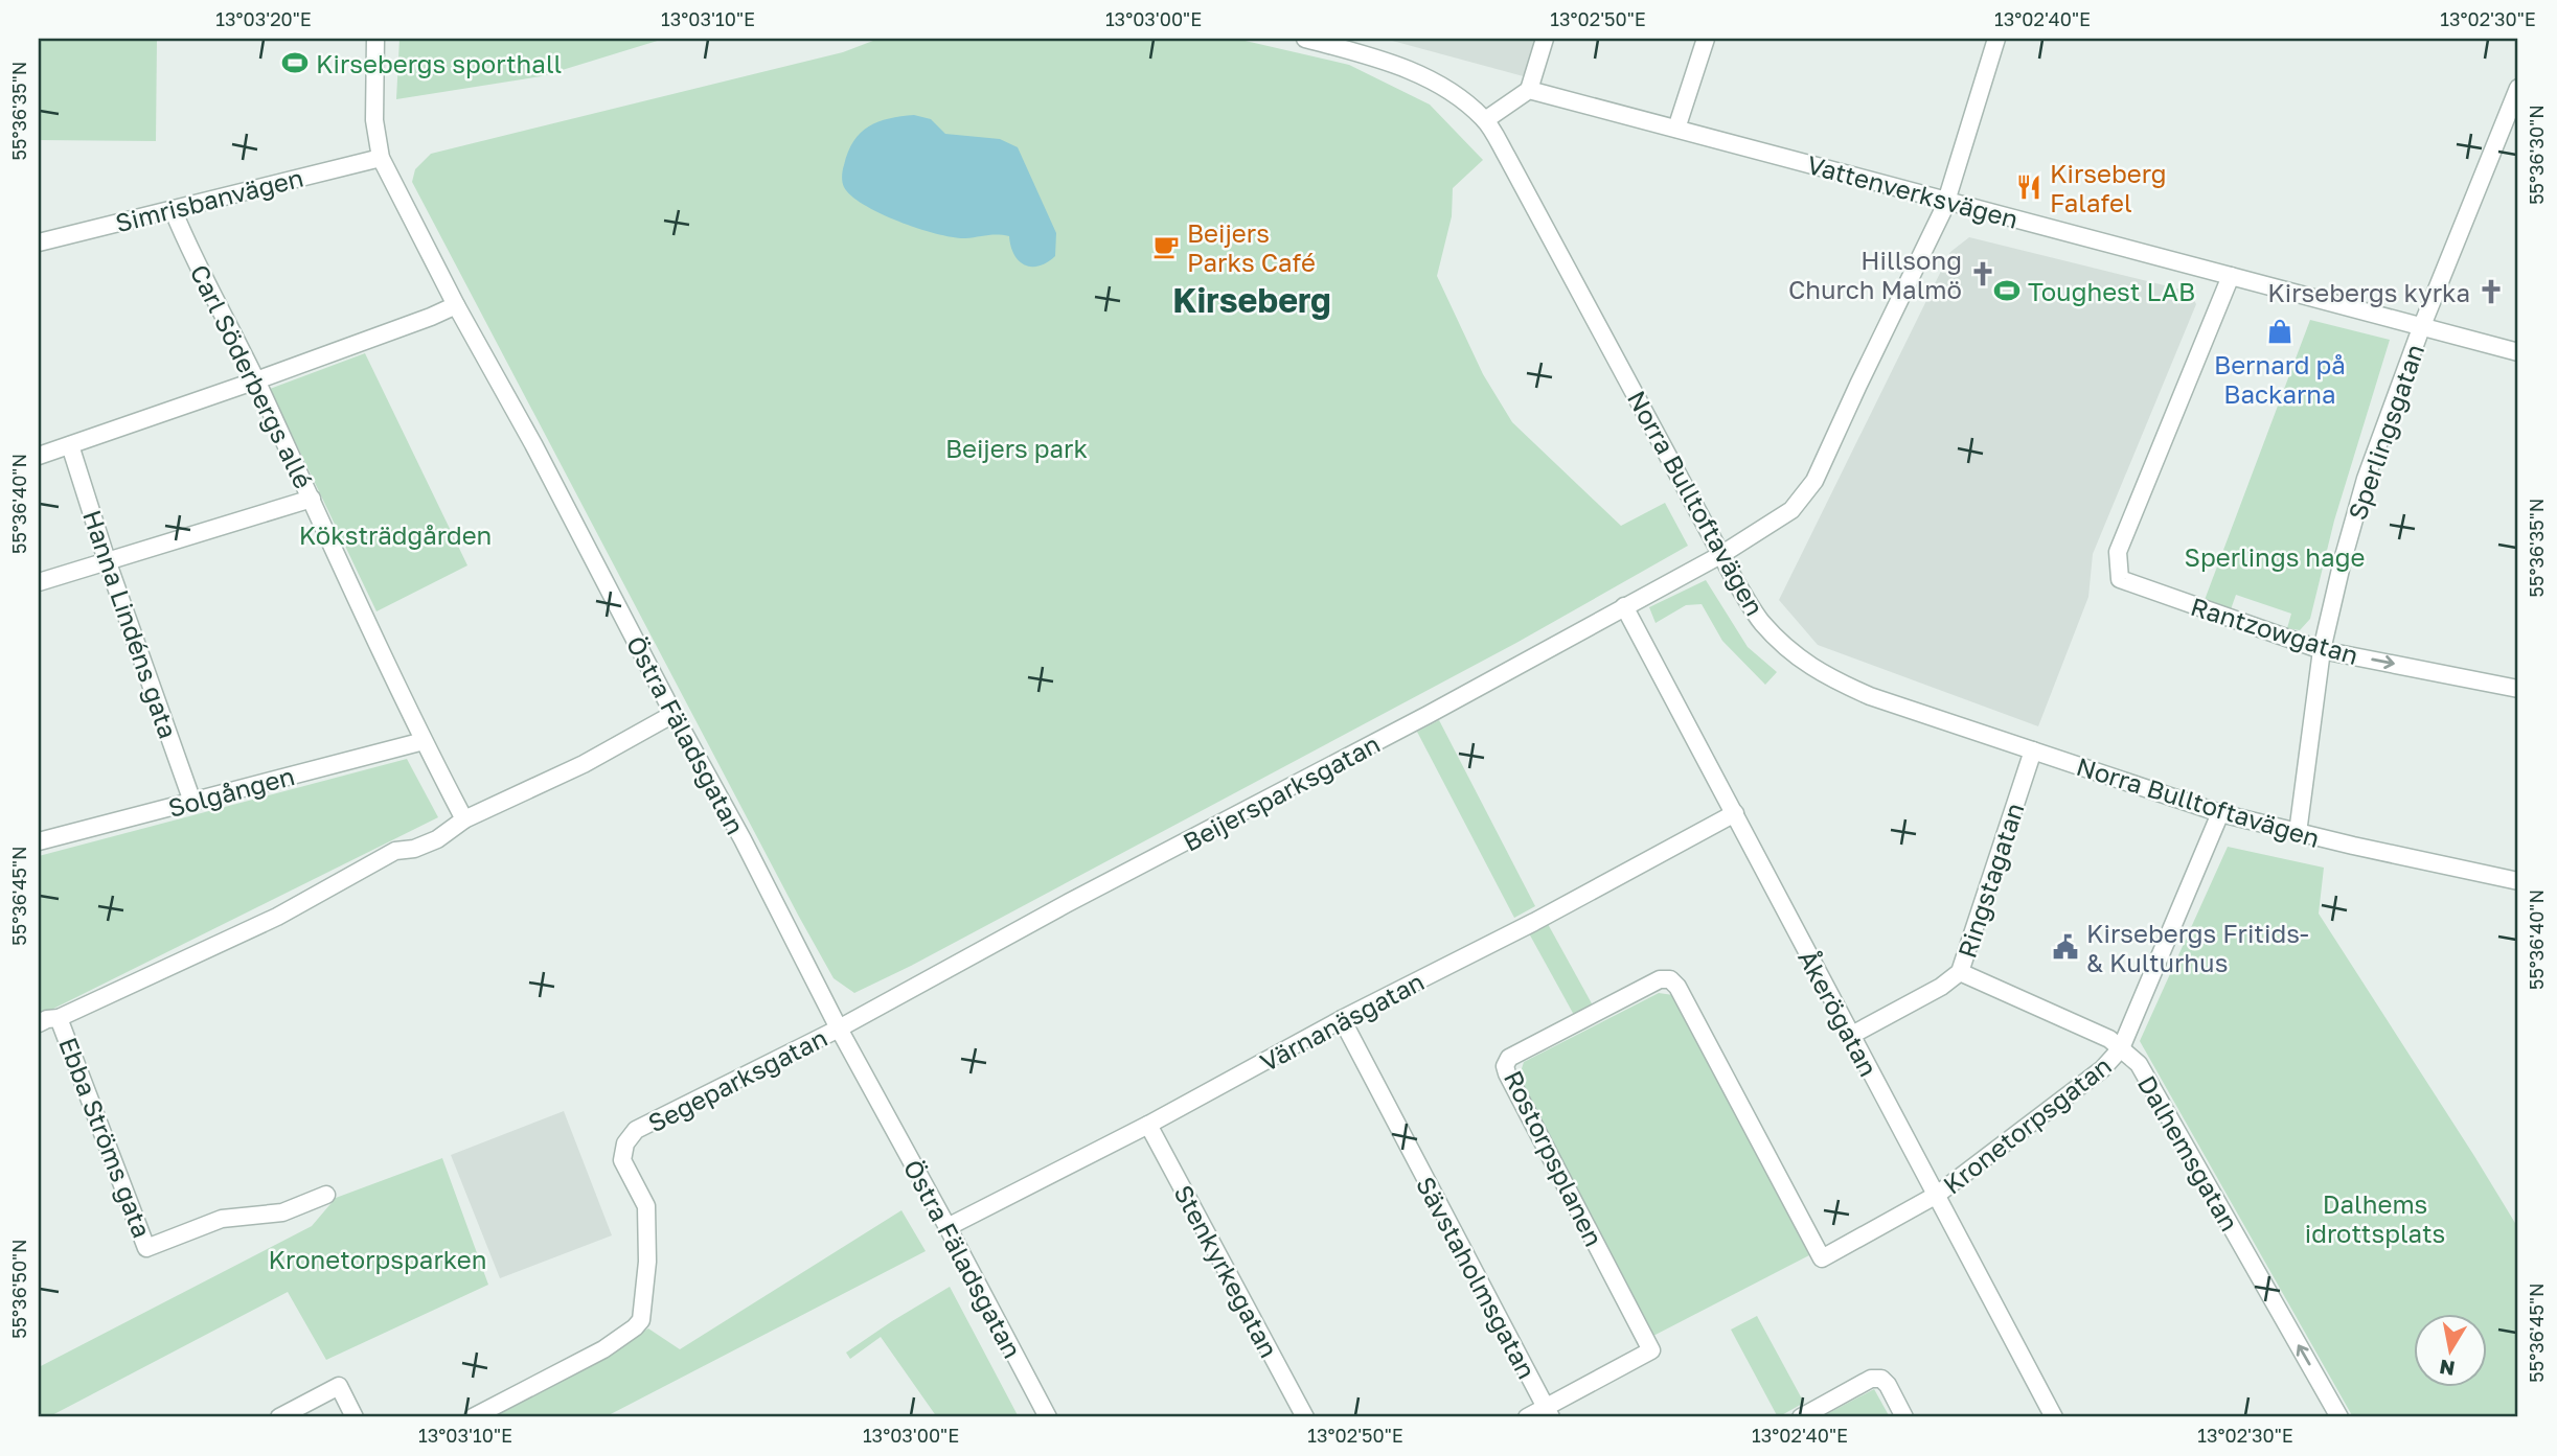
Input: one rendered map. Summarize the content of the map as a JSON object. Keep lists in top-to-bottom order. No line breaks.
{"streets":{"street":["Vattenverksvägen","Simrisbanvägen","Carl Söderbergs allé","Sperlingsgatan","Norra Bulltoftavägen","Hanna Lindéns gata","Rantzowgatan","Östra Fäladsgatan","Solgången","Beijersparksgatan","Ringstagatan","Åkerögatan","Värnanäsgatan","Segeparksgatan","Kronetorpsgatan","Ebba Ströms gata","Dalhemsgatan","Rostorpsplanen","Stenkyrkegatan","Sävstaholmsgatan"]},"crossings":[["Vattenverksvägen","Sperlingsgatan"],["Vattenverksvägen","Rantzowgatan"],["Vattenverksvägen","Beijersparksgatan"],["Simrisbanvägen","Carl Söderbergs allé"],["Simrisbanvägen","Östra Fäladsgatan"],["Carl Söderbergs allé","Solgången"],["Sperlingsgatan","Norra Bulltoftavägen"],["Sperlingsgatan","Rantzowgatan"],["Norra Bulltoftavägen","Beijersparksgatan"],["Norra Bulltoftavägen","Ringstagatan"],["Norra Bulltoftavägen","Kronetorpsgatan"],["Hanna Lindéns gata","Solgången"],["Östra Fäladsgatan","Beijersparksgatan"],["Östra Fäladsgatan","Värnanäsgatan"],["Östra Fäladsgatan","Segeparksgatan"],["Beijersparksgatan","Åkerögatan"],["Beijersparksgatan","Segeparksgatan"],["Ringstagatan","Åkerögatan"],["Ringstagatan","Dalhemsgatan"],["Åkerögatan","Värnanäsgatan"],["Åkerögatan","Kronetorpsgatan"],["Värnanäsgatan","Stenkyrkegatan"],["Värnanäsgatan","Sävstaholmsgatan"],["Kronetorpsgatan","Dalhemsgatan"],["Kronetorpsgatan","Rostorpsplanen"],["Rostorpsplanen","Sävstaholmsgatan"]],"one_way":["Dalhemsgatan"],"districts":["Kirseberg"],"parks":["Beijers park","Köksträdgården","Sperlings hage","Dalhems idrottsplats","Kronetorpsparken"],"places":{"sports":["Kirsebergs sporthall","Toughest LAB"],"restaurant":["Kirseberg Falafel"],"cafe":["Beijers Parks Café"],"church":["Hillsong Church Malmö","Kirsebergs kyrka"],"shop":["Bernard på Backarna"],"public building":["Kirsebergs Fritids- & Kulturhus"]},"north":"bottom","coordinates":["13°03'20\"E","13°03'10\"E","13°03'00\"E","13°02'50\"E","13°02'40\"E","13°02'30\"E","55°36'35\"N","55°36'30\"N","55°36'40\"N","55°36'45\"N","55°36'50\"N"]}
